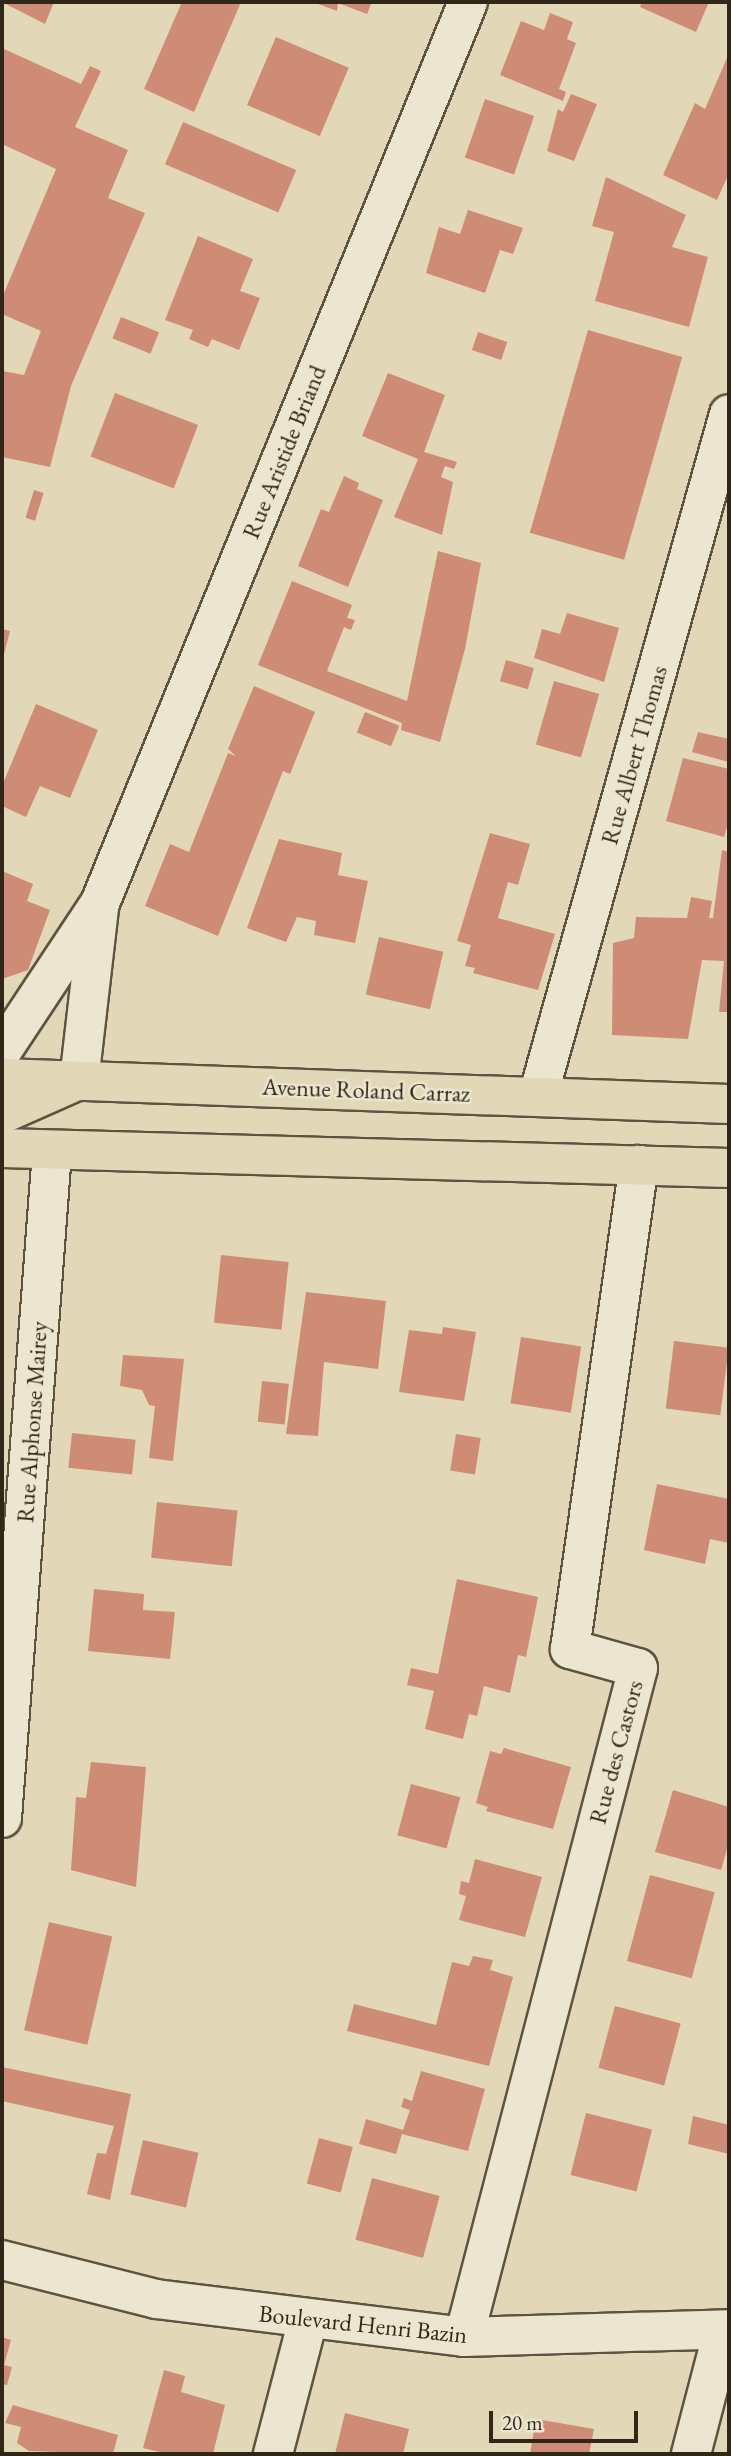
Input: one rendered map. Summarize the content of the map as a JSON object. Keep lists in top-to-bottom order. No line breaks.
{"streets":{"main road":["Avenue Roland Carraz"],"street":["Rue Aristide Briand","Rue Albert Thomas","Rue Alphonse Mairey","Rue des Castors","Boulevard Henri Bazin"]},"crossings":[["Rue Aristide Briand","Avenue Roland Carraz"],["Rue Albert Thomas","Avenue Roland Carraz"],["Rue des Castors","Boulevard Henri Bazin"]],"scale_bar":"20 m"}
